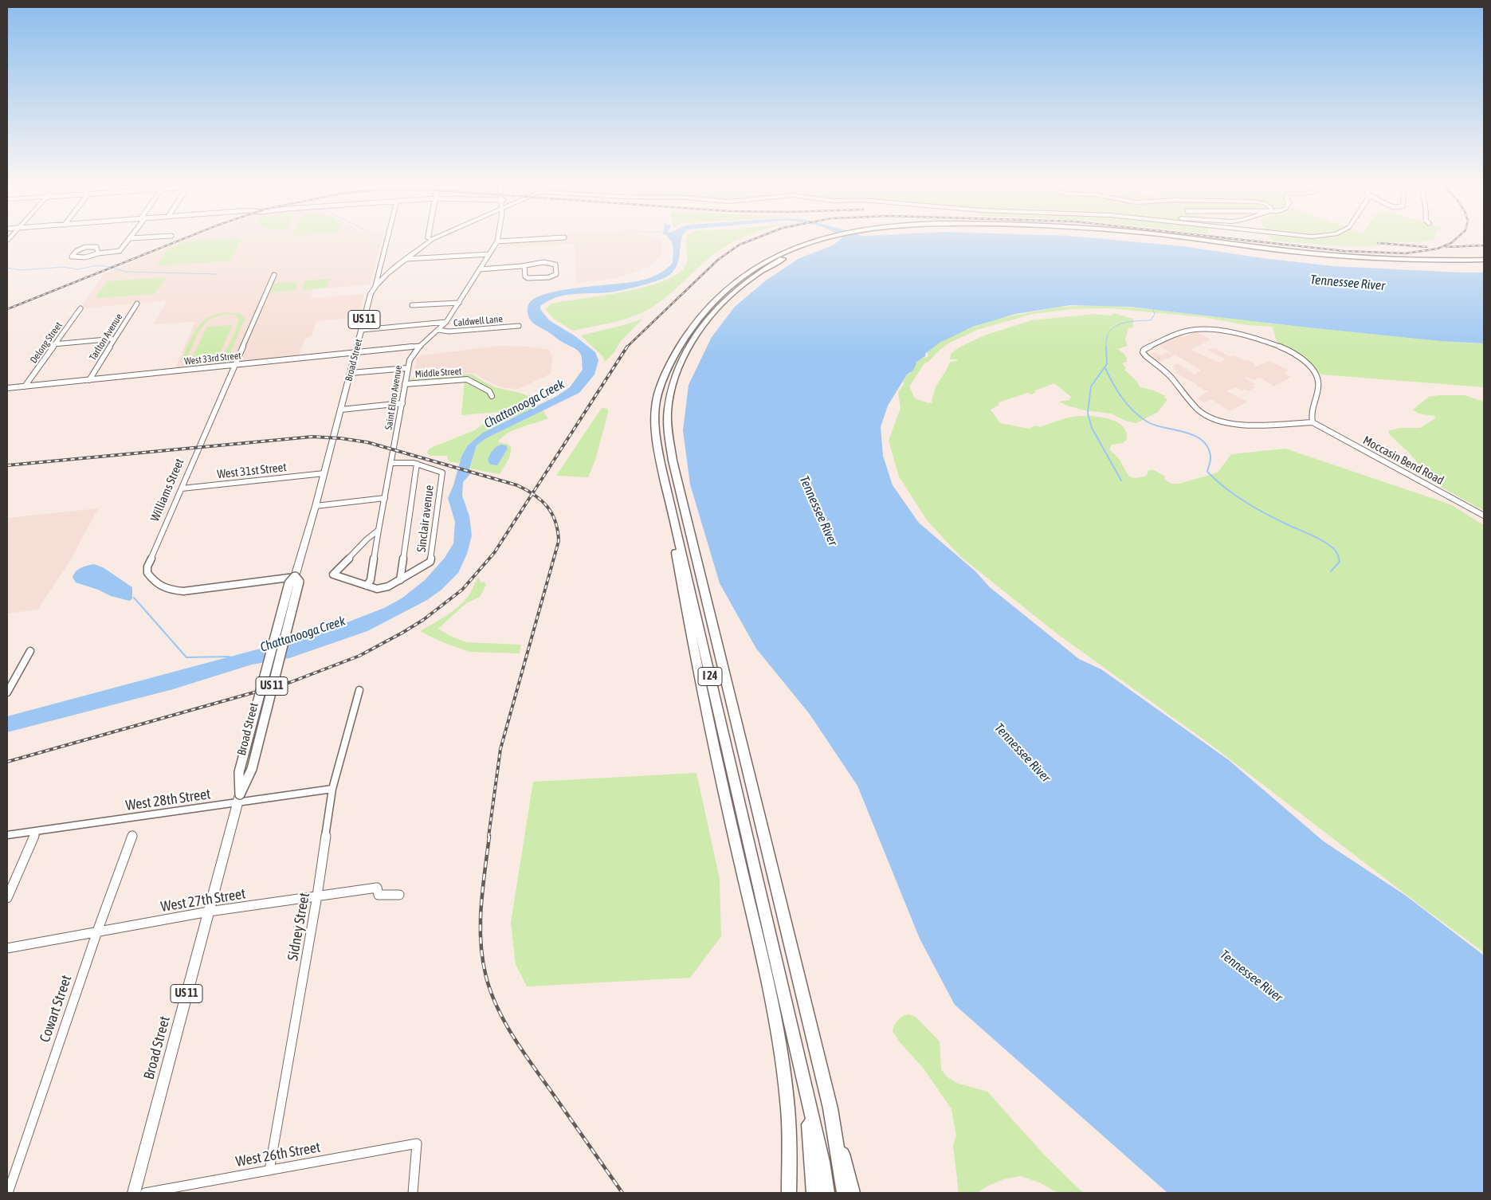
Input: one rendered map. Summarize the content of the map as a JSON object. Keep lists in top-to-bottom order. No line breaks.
{"streets":{"highway":["I 24"],"main road":["US 11","Broad Street"],"street":["Caldwell Lane","Tarlton Avenue","Delong Street","West 33rd Street","Middle Street","Saint Elmo Avenue","Moccasin Bend Road","West 31st Street","Williams Street","Sinclair avenue","West 28th Street","West 27th Street","Sidney Street","Cowart Street","West 26th Street"]},"crossings":[["Caldwell Lane","Saint Elmo Avenue"],["Tarlton Avenue","West 33rd Street"],["Delong Street","West 33rd Street"],["West 33rd Street","Broad Street"],["West 33rd Street","Saint Elmo Avenue"],["West 33rd Street","Williams Street"],["Broad Street","West 31st Street"],["Broad Street","Williams Street"],["Broad Street","West 28th Street"],["Broad Street","West 27th Street"],["Middle Street","Saint Elmo Avenue"],["Saint Elmo Avenue","Sinclair avenue"],["West 31st Street","Williams Street"],["West 28th Street","Sidney Street"],["West 27th Street","Sidney Street"],["West 27th Street","Cowart Street"],["Sidney Street","West 26th Street"]],"water":["Tennessee River","Chattanooga Creek"]}
